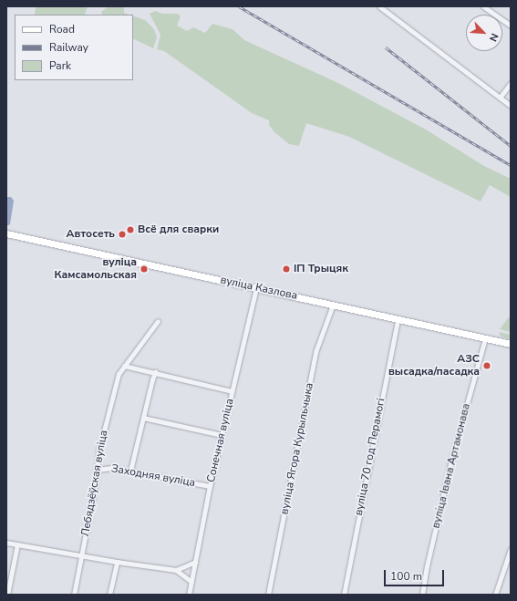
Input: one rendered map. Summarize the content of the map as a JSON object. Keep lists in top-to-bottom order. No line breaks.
{"streets":{"main road":["вуліца Казлова"],"street":["Сонечная вуліца","вуліца Ягора Курыльчыка","вуліца 70 год Перамогі","вуліца Івана Артамонава","Заходняя вуліца","Лебядзёўская вуліца"]},"crossings":[["вуліца Казлова","Сонечная вуліца"],["вуліца Казлова","вуліца Ягора Курыльчыка"],["вуліца Казлова","вуліца 70 год Перамогі"],["вуліца Казлова","вуліца Івана Артамонава"],["Сонечная вуліца","Заходняя вуліца"],["Заходняя вуліца","Лебядзёўская вуліца"]],"places":["Всё для сварки","Автосеть","вуліца Камсамольская","ІП Трыцяк","АЗС высадка/пасадка"],"legend":["Road","Railway","Park"],"scale_bar":"100 m","north":"bottom right"}
